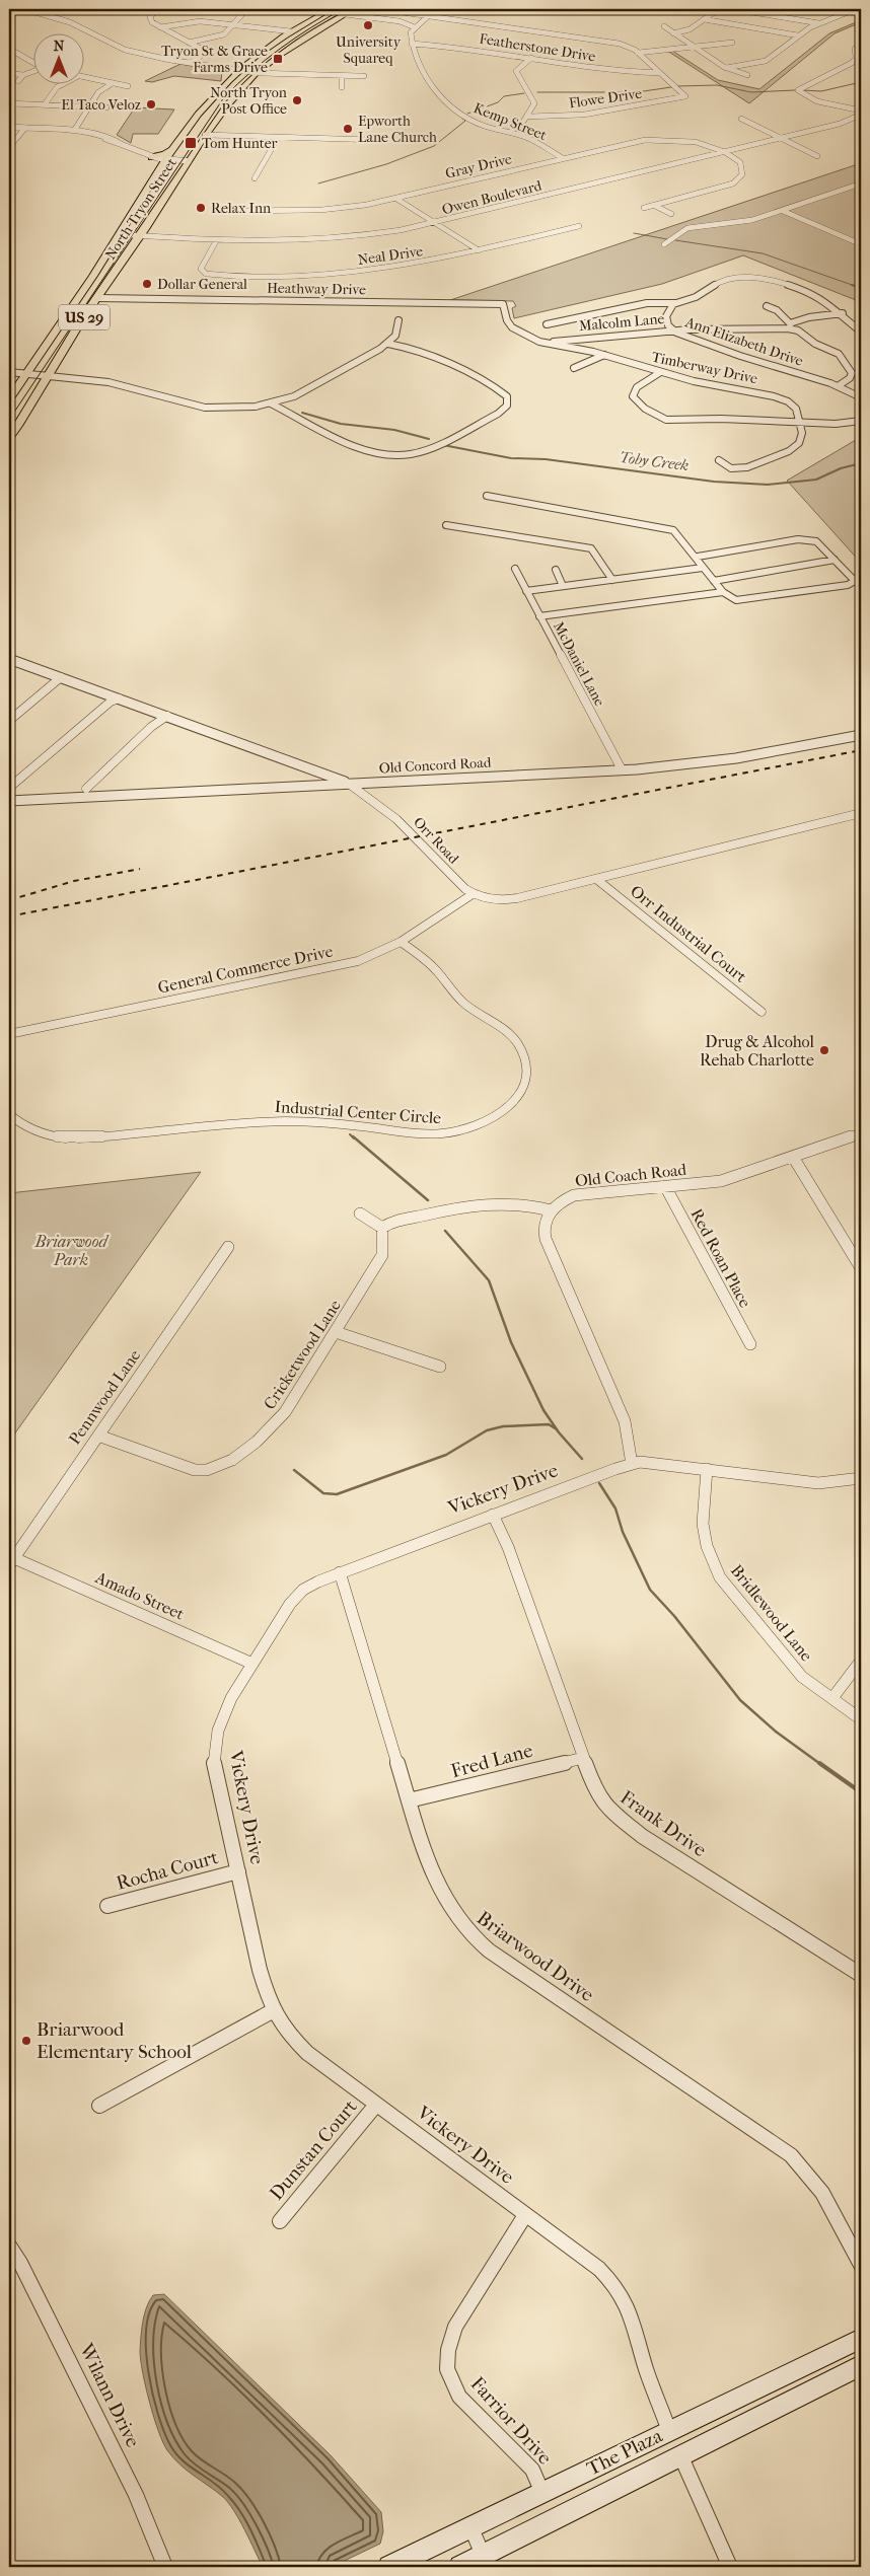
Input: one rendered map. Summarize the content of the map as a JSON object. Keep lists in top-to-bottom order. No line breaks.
{"streets":{"main road":["North Tryon Street","US 29","The Plaza"],"street":["Featherstone Drive","Flowe Drive","Kemp Street","Gray Drive","Owen Boulevard","Neal Drive","Heathway Drive","Malcolm Lane","Ann Elizabeth Drive","Timberway Drive","McDaniel Lane","Old Concord Road","Orr Road","Orr Industrial Court","General Commerce Drive","Industrial Center Circle","Old Coach Road","Red Roan Place","Cricketwood Lane","Pennwood Lane","Vickery Drive","Amado Street","Bridlewood Lane","Fred Lane","Frank Drive","Rocha Court","Briarwood Drive","Dunstan Court","Wilann Drive","Farrior Drive"]},"crossings":[["Featherstone Drive","Flowe Drive"],["Featherstone Drive","Kemp Street"],["Kemp Street","Gray Drive"],["Gray Drive","Owen Boulevard"],["Owen Boulevard","North Tryon Street"],["Owen Boulevard","Neal Drive"],["North Tryon Street","Heathway Drive"],["Heathway Drive","Timberway Drive"],["Malcolm Lane","Ann Elizabeth Drive"],["Malcolm Lane","Timberway Drive"],["McDaniel Lane","Old Concord Road"],["Old Concord Road","Orr Road"],["Orr Road","General Commerce Drive"],["General Commerce Drive","Industrial Center Circle"],["Old Coach Road","Red Roan Place"],["Cricketwood Lane","Pennwood Lane"],["Pennwood Lane","Amado Street"],["Vickery Drive","Amado Street"],["Vickery Drive","Bridlewood Lane"],["Vickery Drive","Frank Drive"],["Vickery Drive","Rocha Court"],["Vickery Drive","Briarwood Drive"],["Vickery Drive","Dunstan Court"],["Vickery Drive","Farrior Drive"],["Vickery Drive","The Plaza"],["Fred Lane","Frank Drive"],["Fred Lane","Briarwood Drive"],["Farrior Drive","The Plaza"]],"water":["Toby Creek"],"parks":["Briarwood Park"],"places":{"other":["University Squareq","North Tryon Post Office","El Taco Veloz","Epworth Lane Church","Relax Inn","Dollar General","Drug & Alcohol Rehab Charlotte","Briarwood Elementary School"],"transit":["Tryon St & Grace Farms Drive","Tom Hunter"]},"north":"top"}
